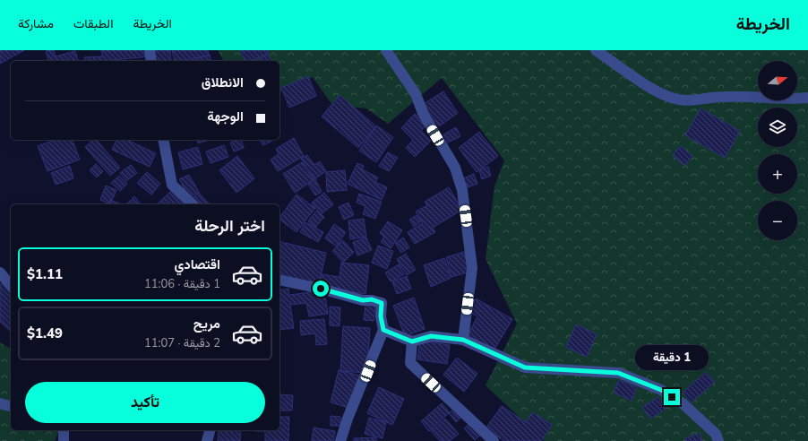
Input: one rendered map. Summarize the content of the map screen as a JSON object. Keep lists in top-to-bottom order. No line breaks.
{"north":"right","page":{"header":"الخريطة","nav":["الخريطة","الطبقات","مشاركة"],"map_buttons":["+","−"],"banner":["الانطلاق","الوجهة"],"heading":"اختر الرحلة","list":[{"name":"اقتصادي","note":"1 دقيقة · 11:06","value":"$1.11"},{"name":"مريح","note":"2 دقيقة · 11:07","value":"$1.49"}],"bubble":"1 دقيقة","buttons":"تأكيد"}}
